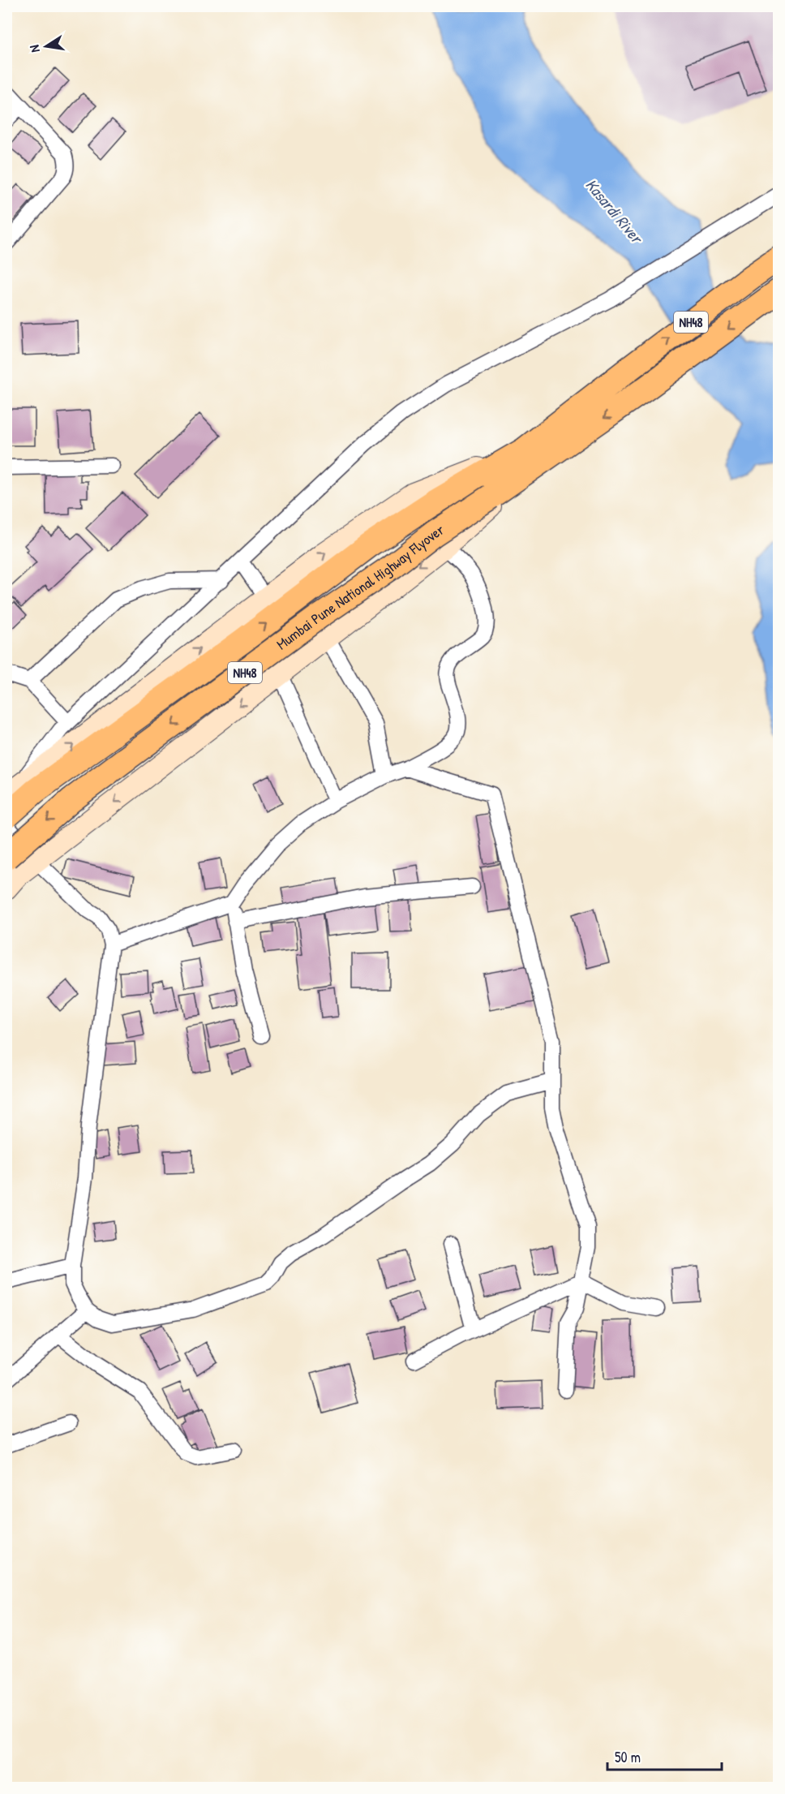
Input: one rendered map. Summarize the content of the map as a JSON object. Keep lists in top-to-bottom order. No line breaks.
{"streets":{"highway":["NH48","Mumbai Pune National Highway Flyover"]},"crossings":[["NH48","Mumbai Pune National Highway Flyover"]],"water":["Kasardi River"],"scale_bar":"50 m","north":"left"}
